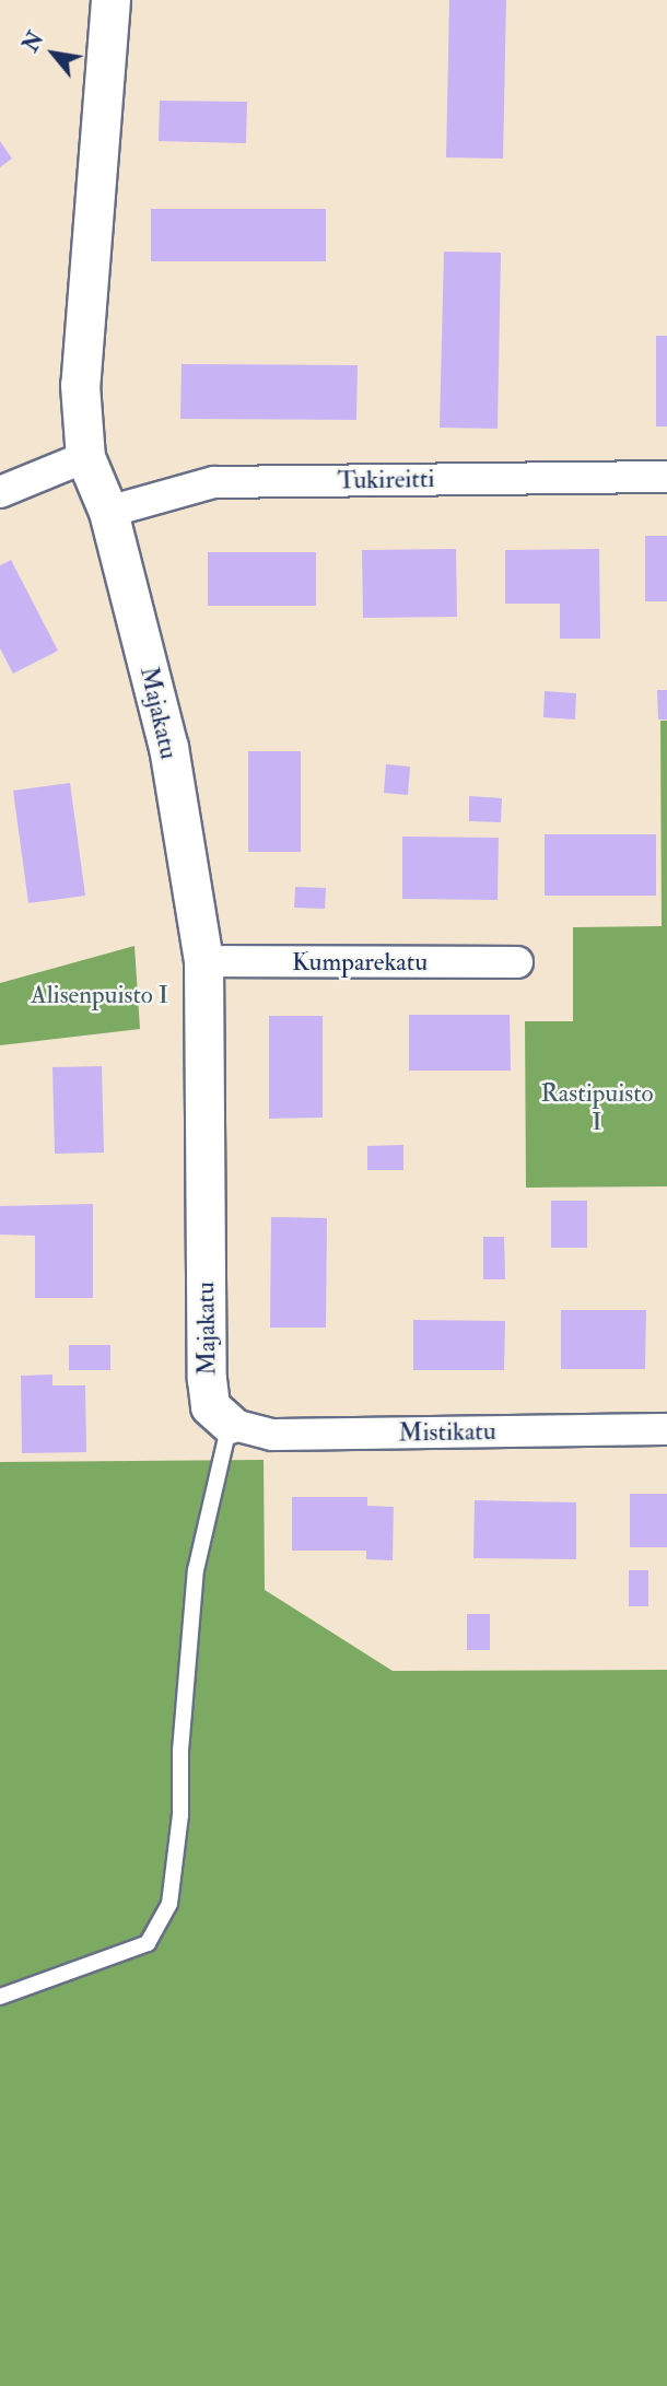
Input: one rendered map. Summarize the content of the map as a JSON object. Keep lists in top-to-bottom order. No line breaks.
{"streets":{"street":["Tukireitti","Majakatu","Kumparekatu","Mistikatu"]},"crossings":[["Tukireitti","Majakatu"],["Majakatu","Kumparekatu"],["Majakatu","Mistikatu"]],"parks":["Alisenpuisto I","Rastipuisto I"],"north":"top left"}
